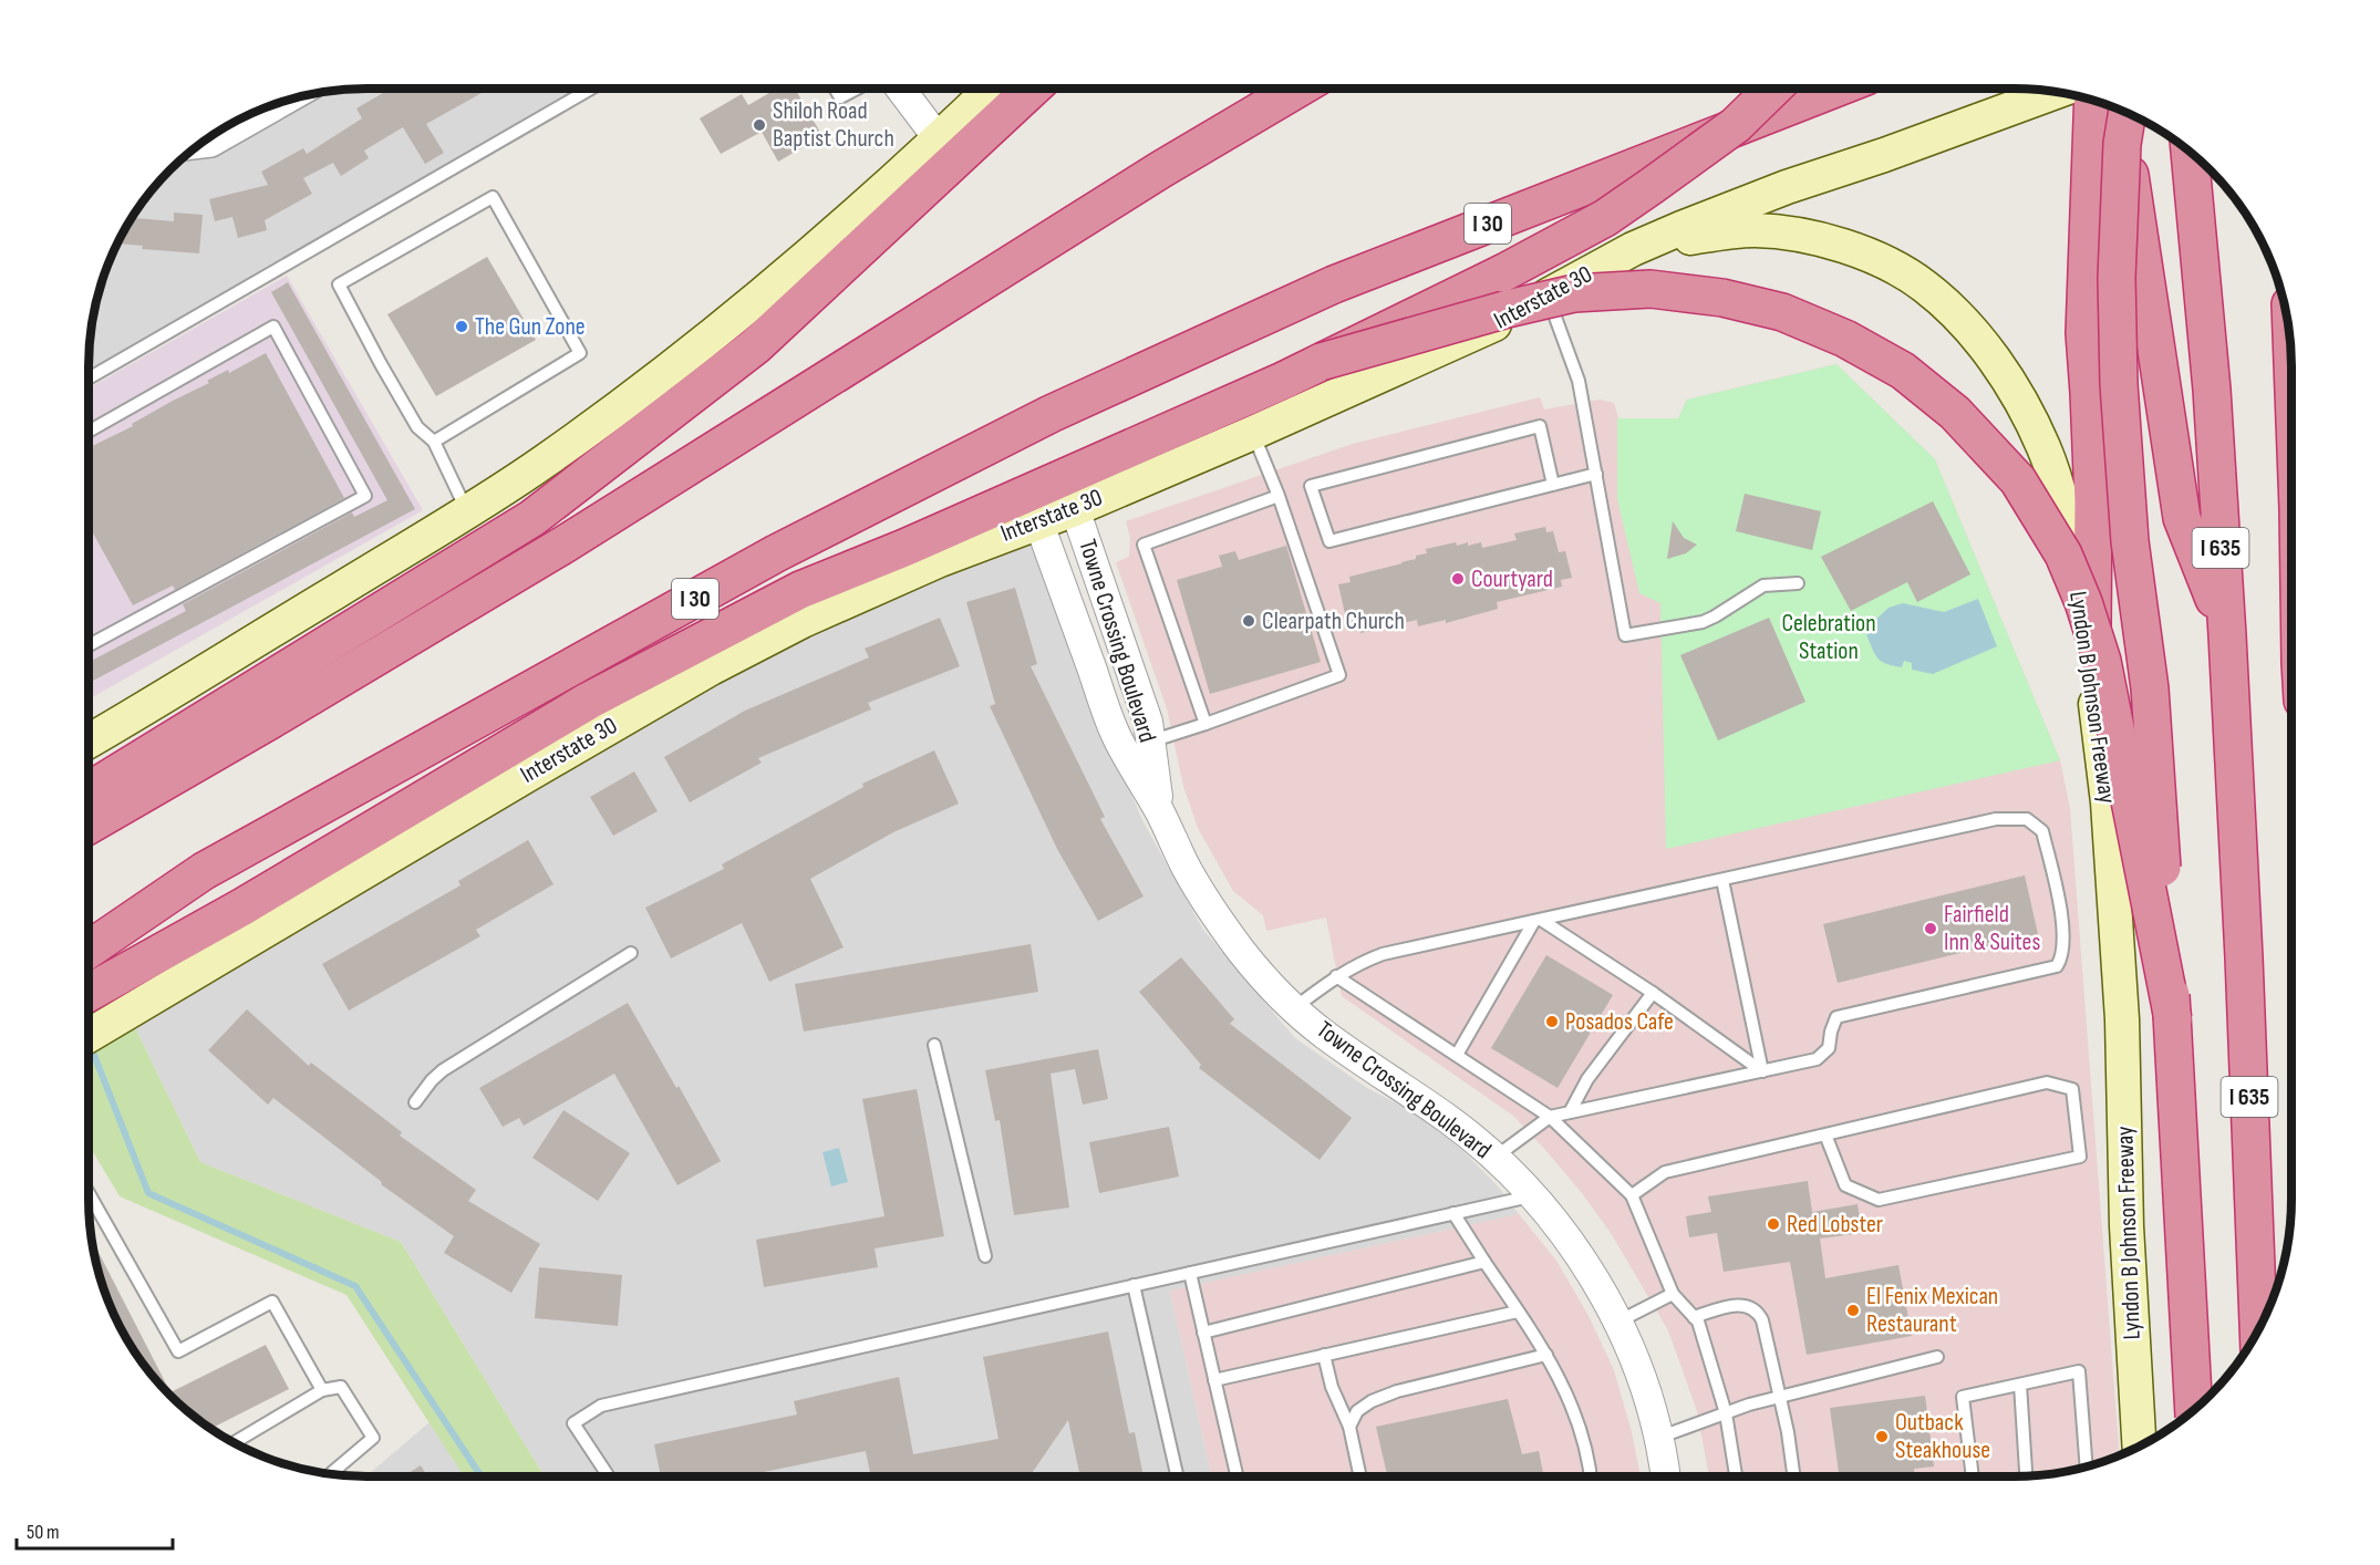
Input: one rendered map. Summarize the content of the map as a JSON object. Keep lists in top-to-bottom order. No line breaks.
{"streets":{"highway":["I 30","I 635"],"main road":["Interstate 30","Lyndon B Johnson Freeway"],"street":["Towne Crossing Boulevard"]},"crossings":[["Interstate 30","Towne Crossing Boulevard"],["Interstate 30","Lyndon B Johnson Freeway"]],"parks":["Celebration Station"],"places":["Shiloh Road Baptist Church","The Gun Zone","Courtyard","Clearpath Church","Fairfield Inn & Suites","Posados Cafe","Red Lobster","El Fenix Mexican Restaurant","Outback Steakhouse"],"scale_bar":"50 m"}
